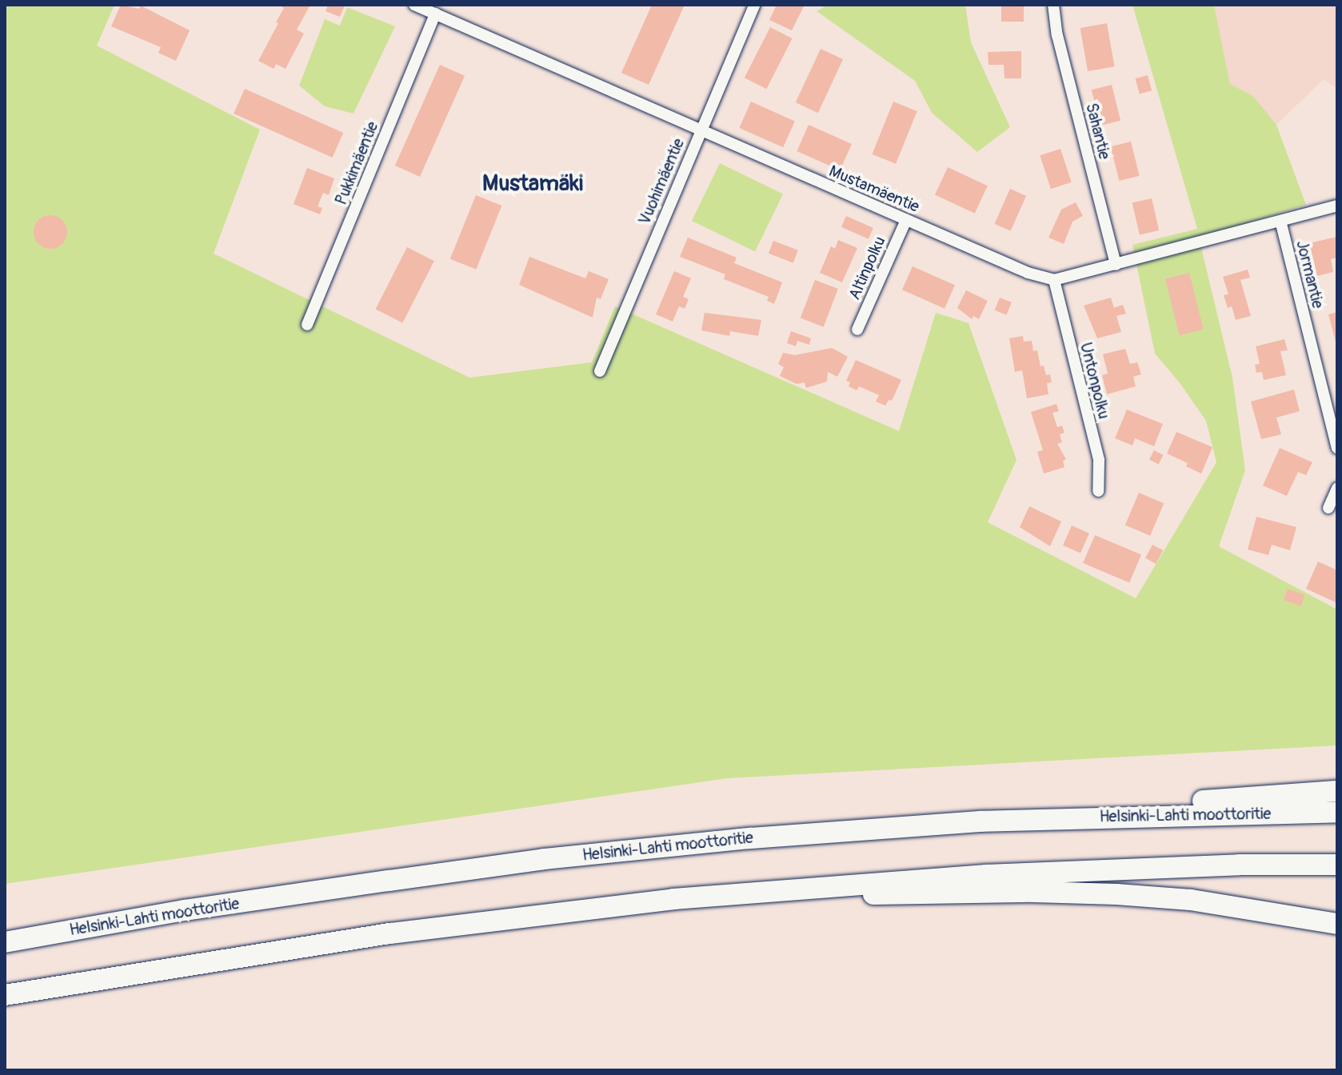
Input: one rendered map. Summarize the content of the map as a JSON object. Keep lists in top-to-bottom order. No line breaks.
{"streets":{"highway":["Helsinki-Lahti moottoritie"],"street":["Sahantie","Pukkimäentie","Vuohimäentie","Mustamäentie","Altinpolku","Jormantie","Untonpolku"]},"crossings":[["Pukkimäentie","Mustamäentie"],["Vuohimäentie","Mustamäentie"],["Mustamäentie","Altinpolku"],["Mustamäentie","Untonpolku"]],"districts":["Mustamäki"]}
